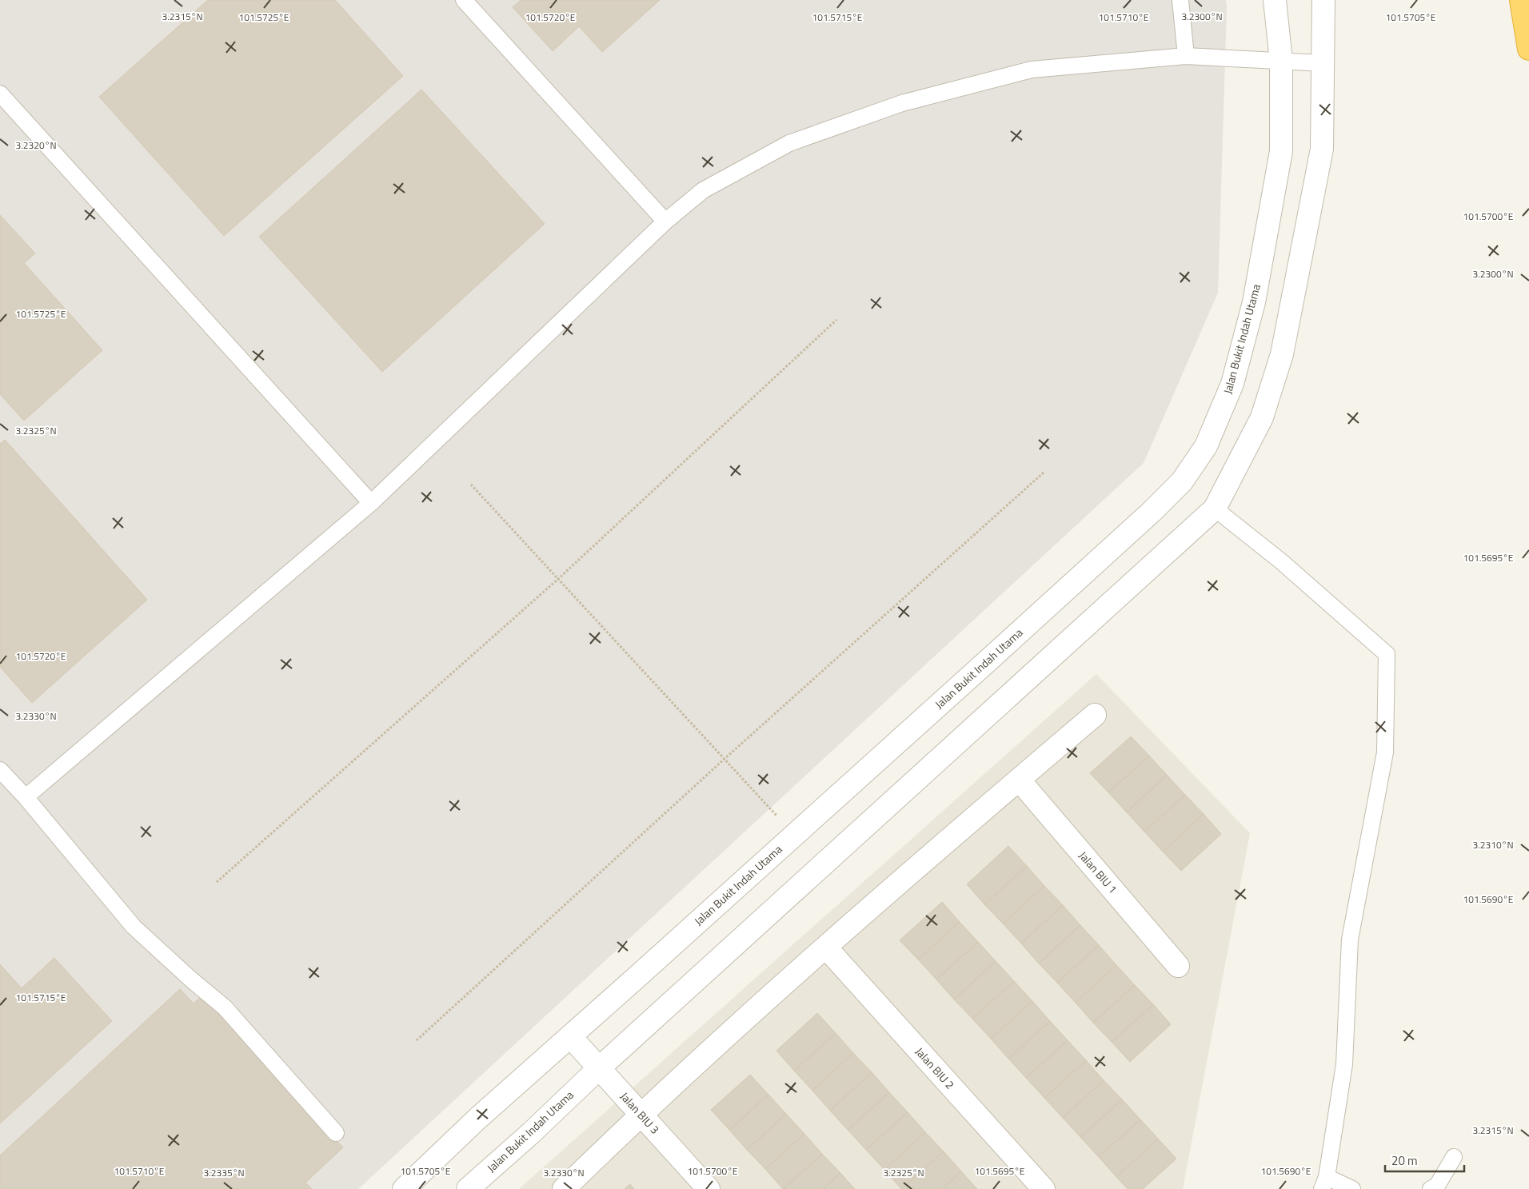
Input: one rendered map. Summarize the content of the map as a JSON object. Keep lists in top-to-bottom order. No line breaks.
{"streets":{"street":["Jalan Bukit Indah Utama","Jalan BIU 1","Jalan BIU 2","Jalan BIU 3"]},"crossings":[["Jalan Bukit Indah Utama","Jalan BIU 3"]],"scale_bar":"20 m","coordinates":["3.2315°N","3.2300°N","101.5725°E","101.5720°E","101.5715°E","101.5710°E","101.5705°E","3.2320°N","101.5700°E","3.2325°N","101.5695°E","3.2330°N","3.2310°N","101.5690°E","3.2335°N"]}
